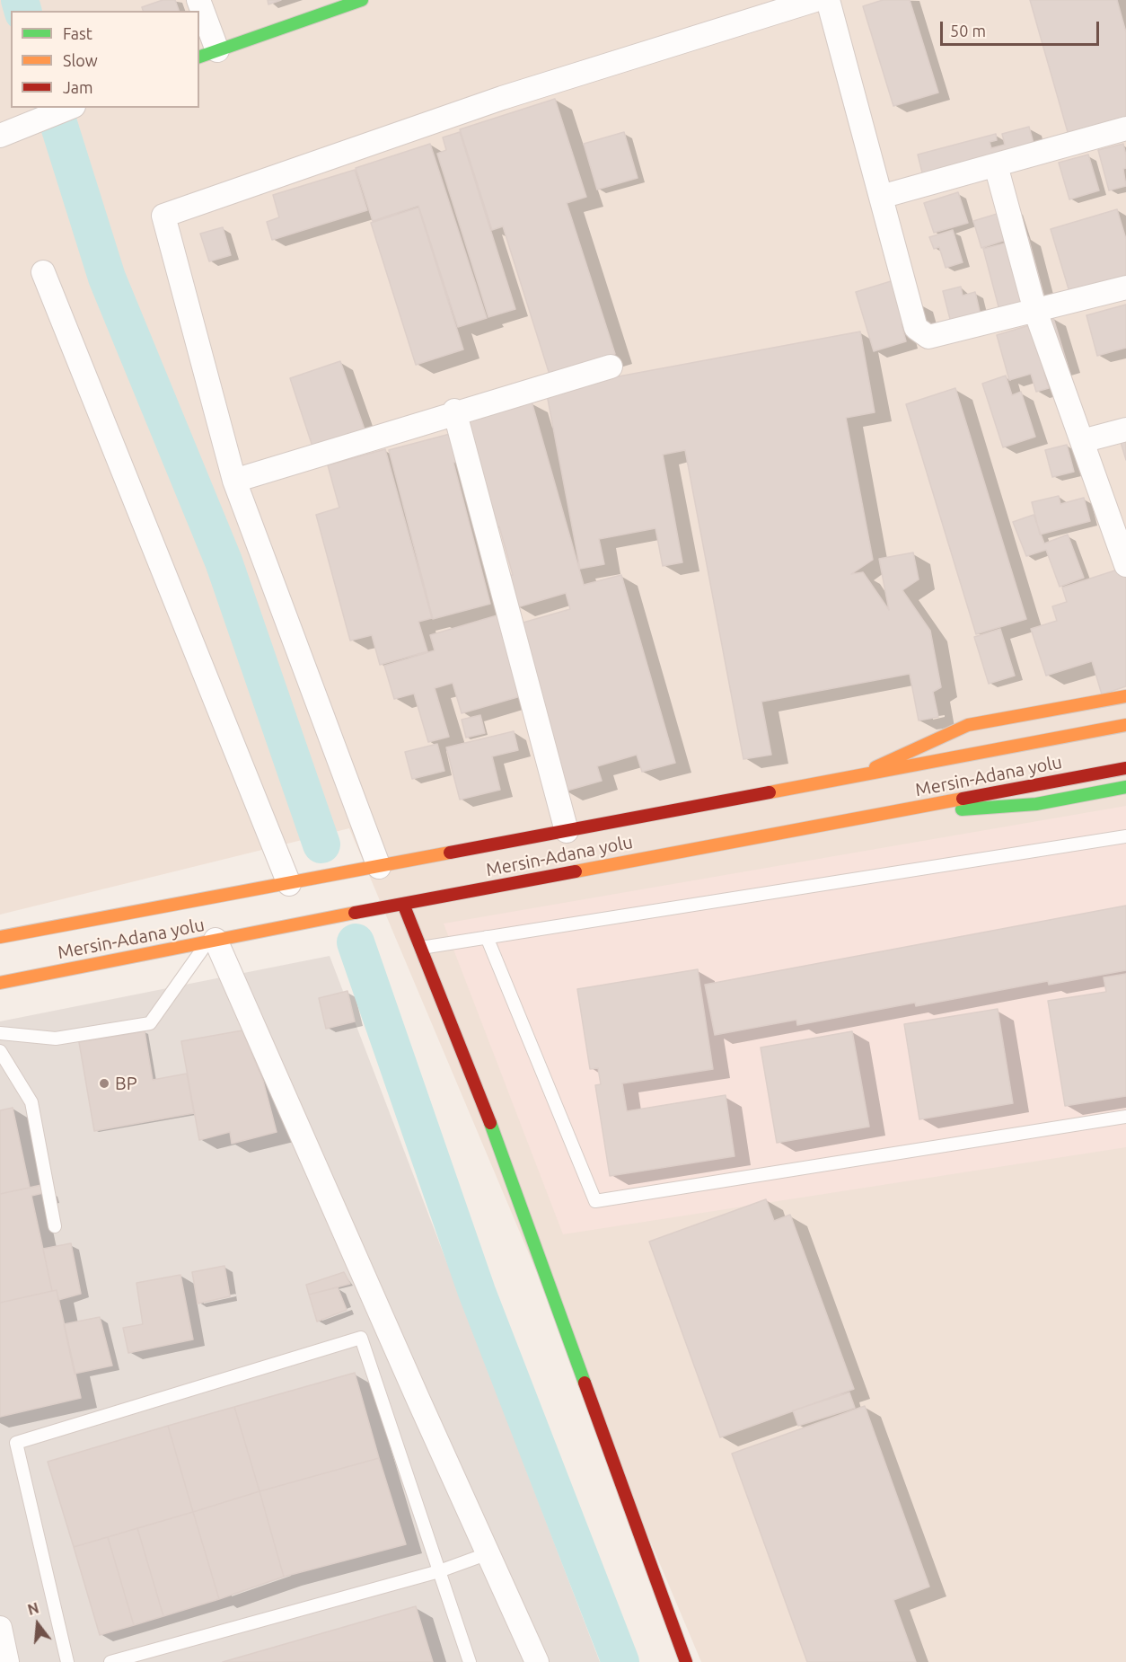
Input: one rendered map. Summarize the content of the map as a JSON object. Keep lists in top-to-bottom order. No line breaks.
{"streets":{"main road":["Mersin-Adana yolu"]},"places":["BP"],"legend":["Fast","Slow","Jam"],"scale_bar":"50 m","north":"top"}
